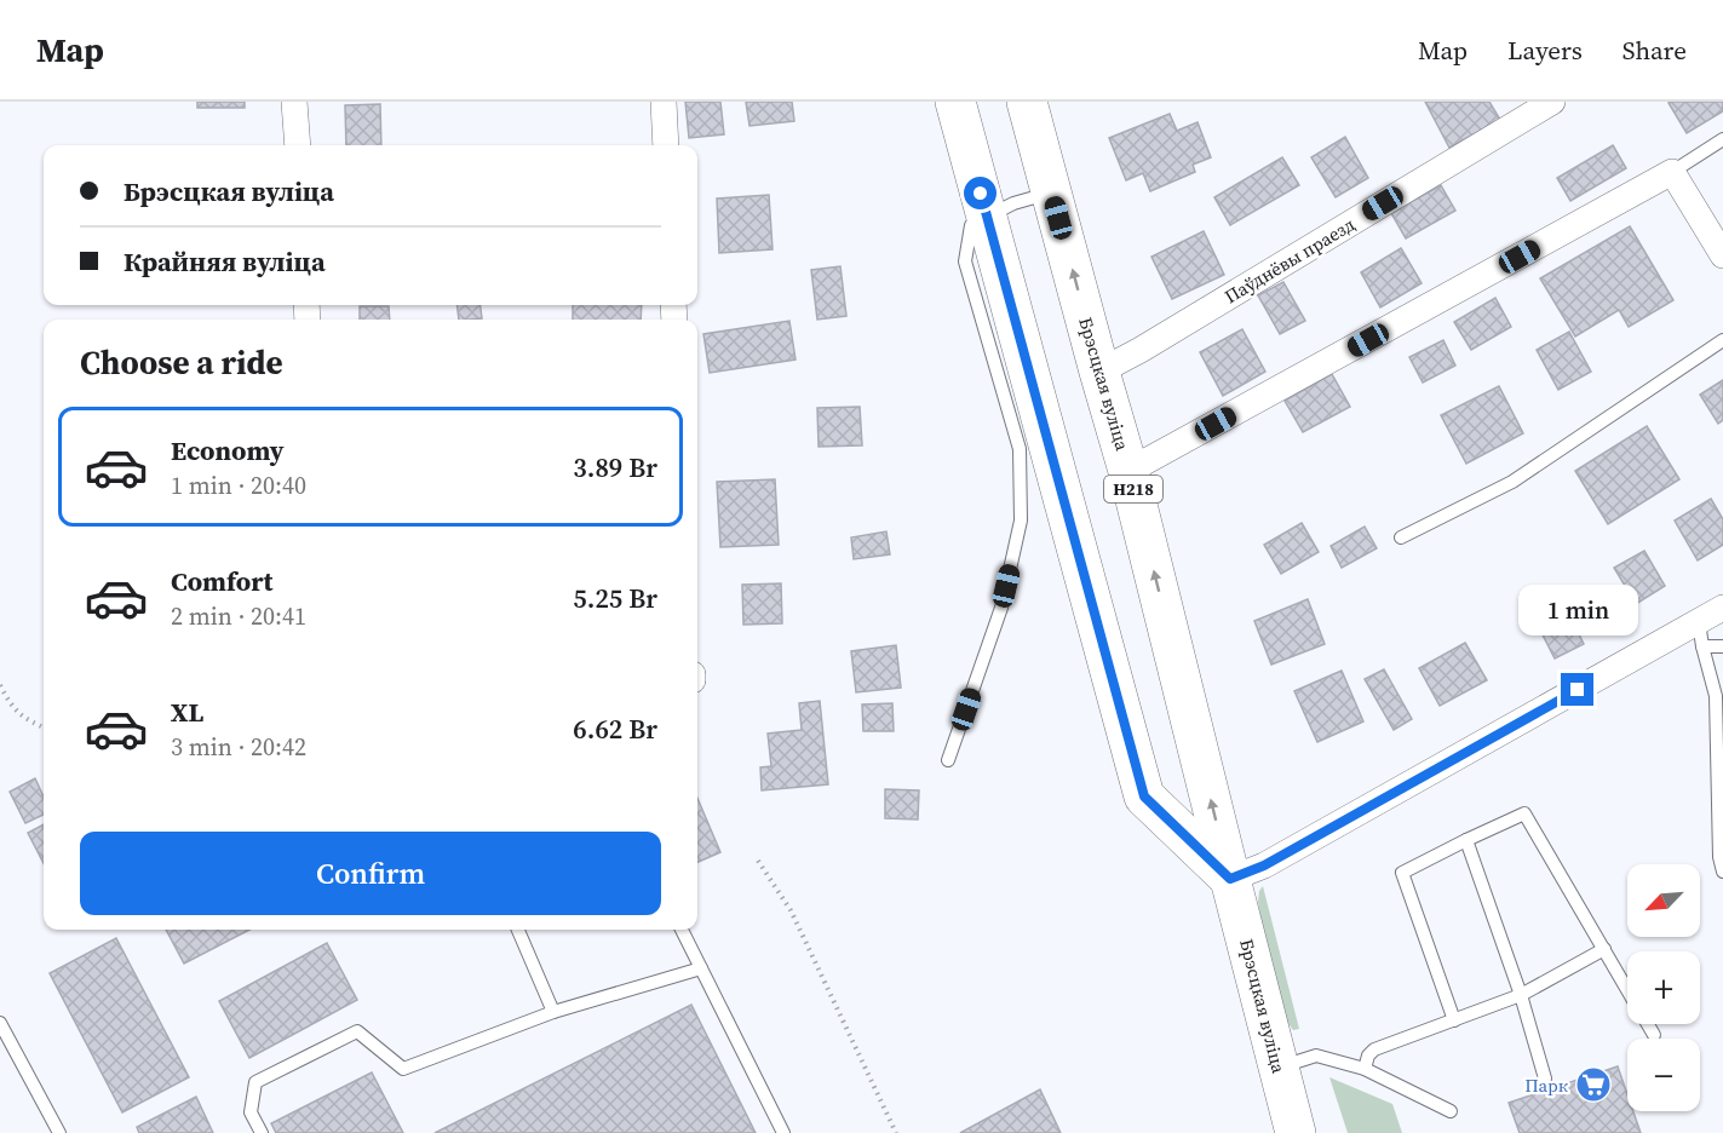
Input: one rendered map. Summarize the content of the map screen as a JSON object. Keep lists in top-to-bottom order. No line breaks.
{"streets":{"main road":["Брэсцкая вуліца","Н218"],"street":["Паўднёвы праезд"]},"crossings":[["Паўднёвы праезд","Брэсцкая вуліца"]],"places":{"supermarket":["Парк"]},"north":"bottom left","page":{"header":"Map","nav":["Map","Layers","Share"],"banner":["Брэсцкая вуліца","Крайняя вуліца"],"heading":"Choose a ride","list":[{"name":"Economy","note":"1 min · 20:40","value":"3.89 Br"},{"name":"Comfort","note":"2 min · 20:41","value":"5.25 Br"},{"name":"XL","note":"3 min · 20:42","value":"6.62 Br"}],"bubble":"1 min","buttons":"Confirm","map_buttons":["+","−"]}}
